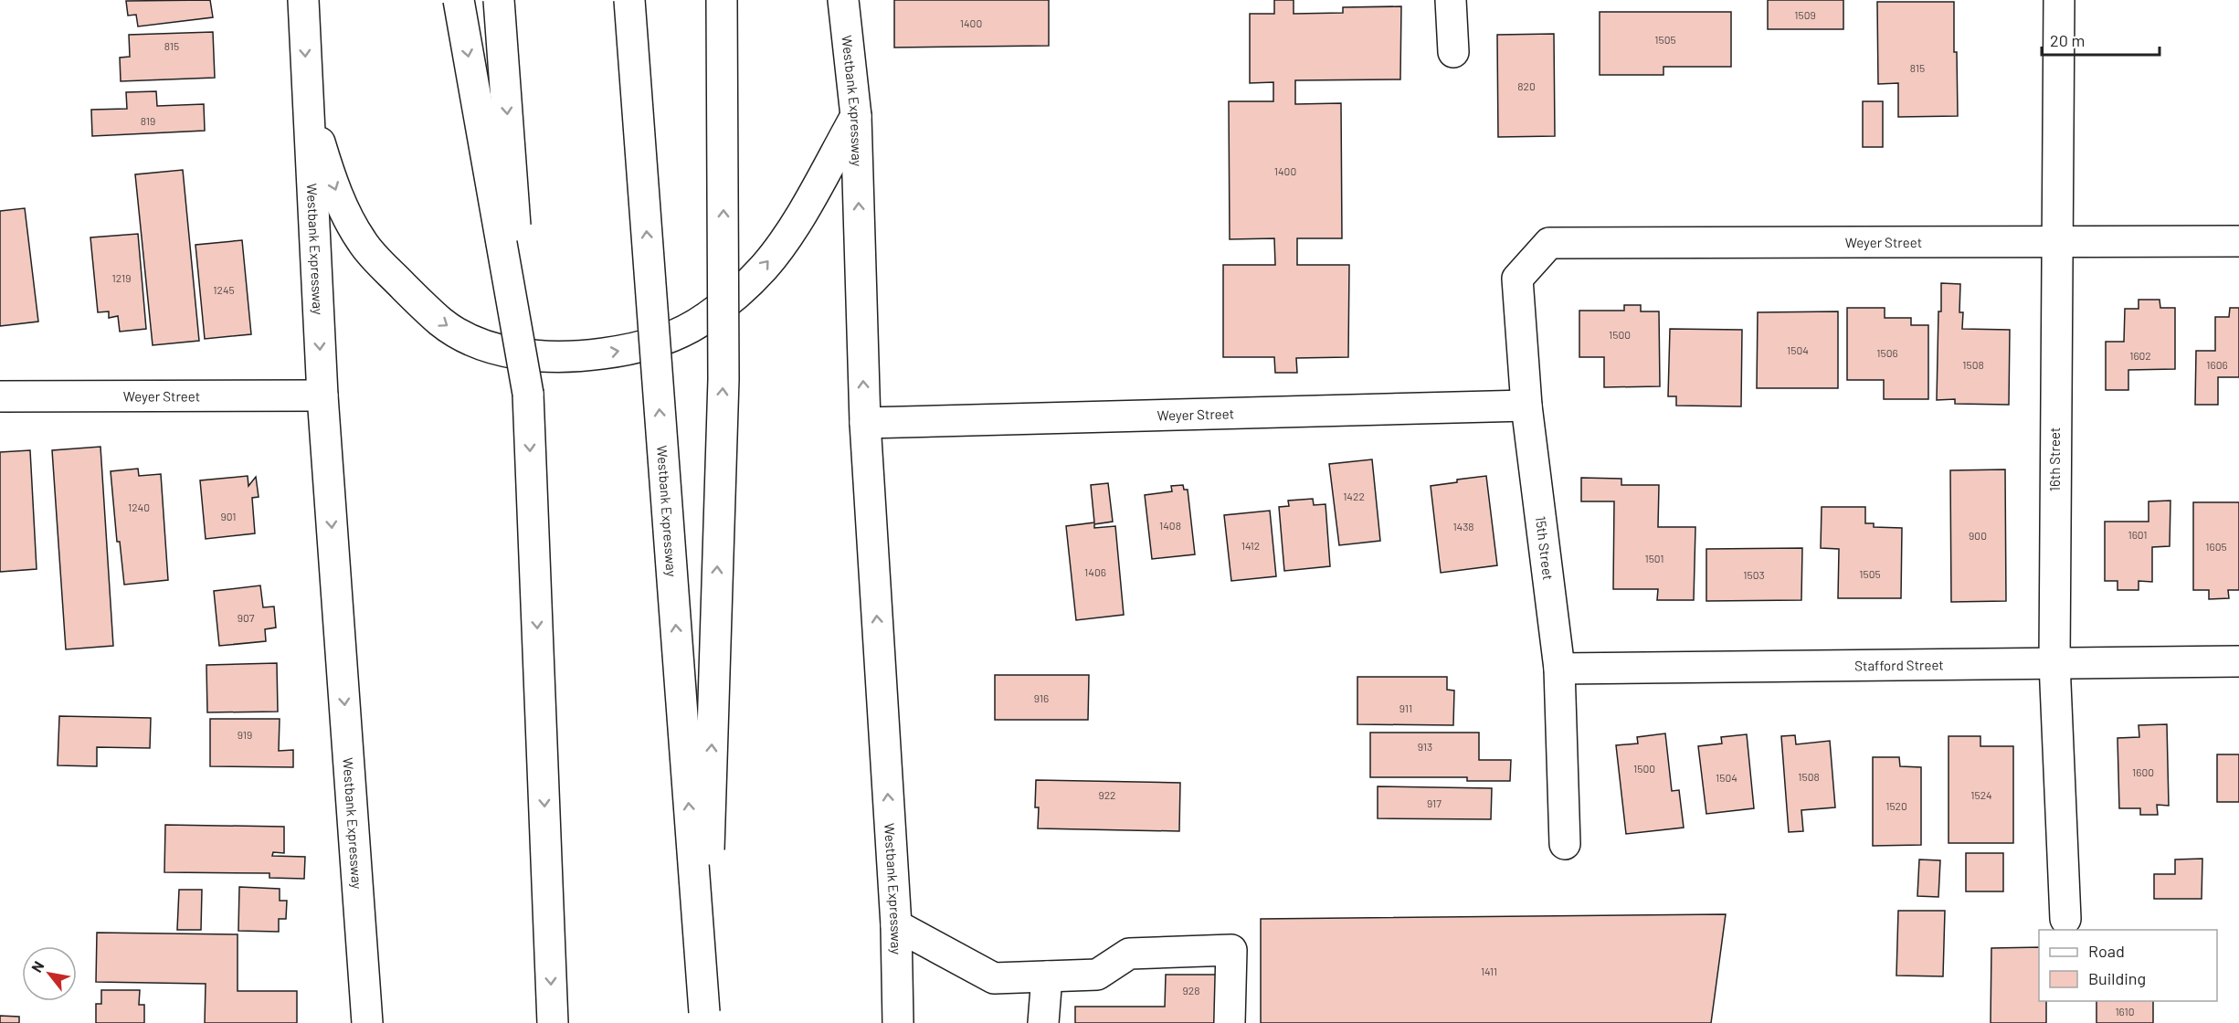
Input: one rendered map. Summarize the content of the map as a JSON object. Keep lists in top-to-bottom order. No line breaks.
{"streets":{"main road":["Westbank Expressway","Weyer Street","16th Street","15th Street","Stafford Street"]},"crossings":[["Westbank Expressway","Weyer Street"],["Weyer Street","16th Street"],["Weyer Street","15th Street"],["16th Street","Stafford Street"],["15th Street","Stafford Street"]],"house_numbers":["1509","1400","1505","815","815","820","819","1400","1219","1245","1500","1504","1506","1602","1508","1606","1422","1240","901","1408","1438","1601","900","1412","1605","1501","1406","1505","1503","907","916","911","919","913","1500","1600","1508","1504","922","1524","917","1520","1411","928","1610"],"legend":["Road","Building"],"scale_bar":"20 m","north":"top left"}
